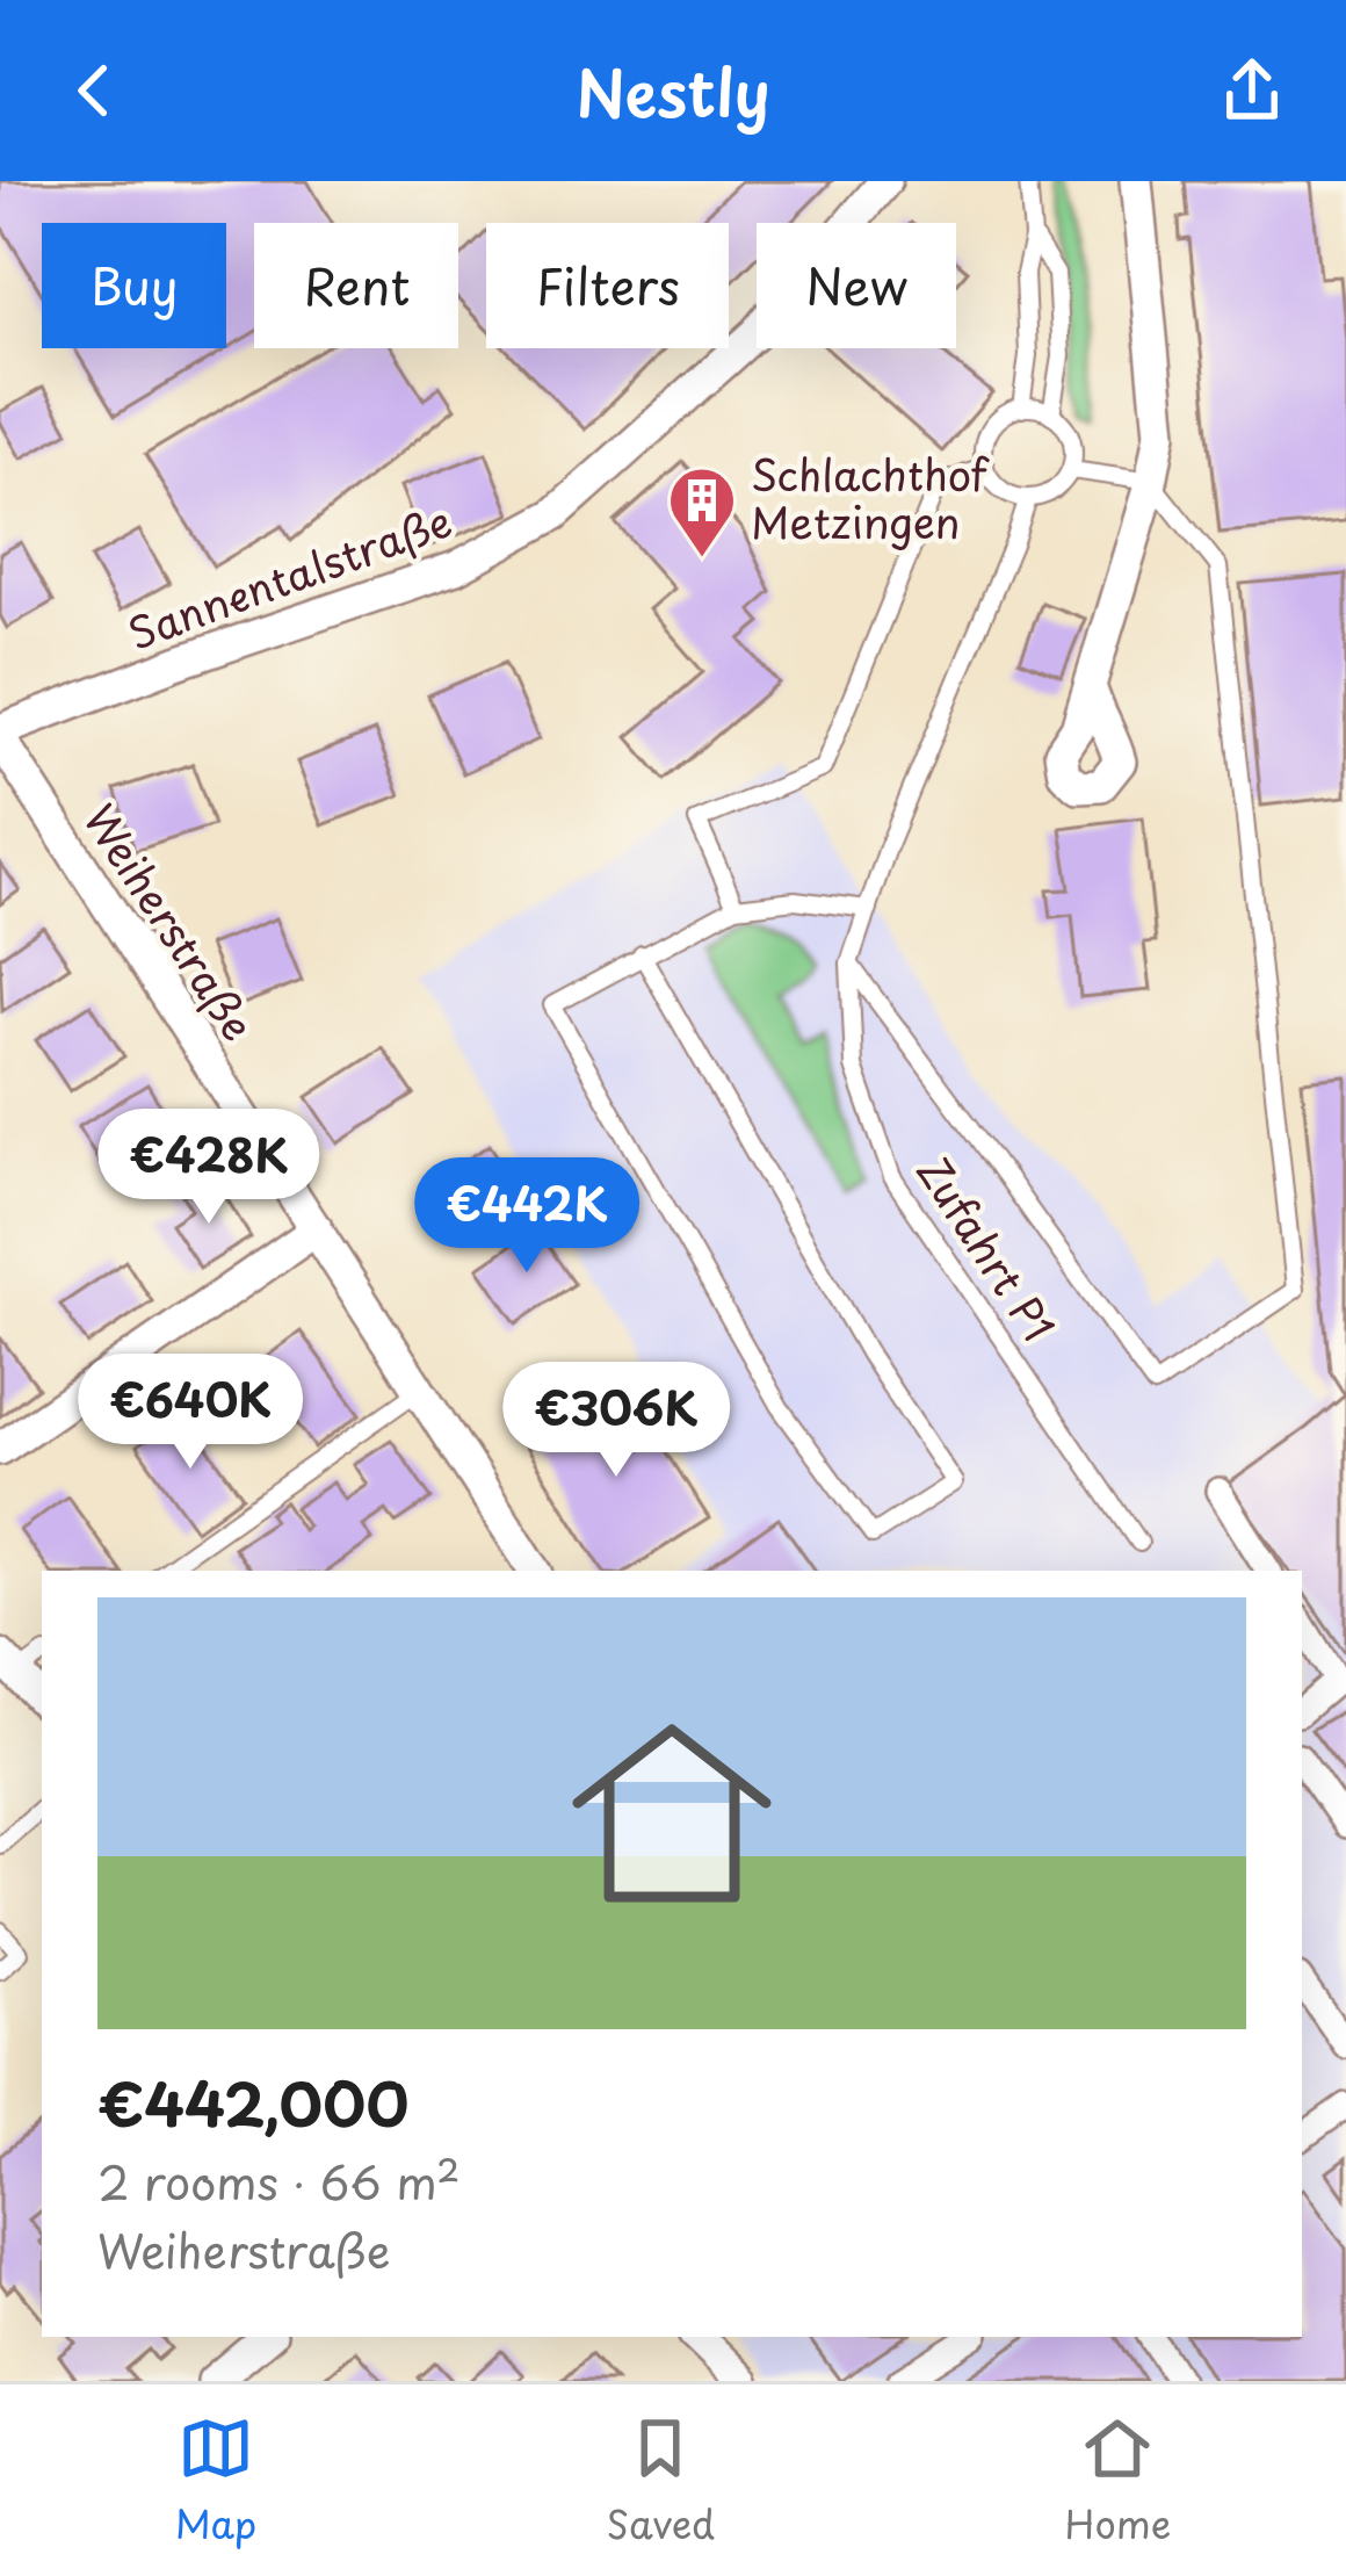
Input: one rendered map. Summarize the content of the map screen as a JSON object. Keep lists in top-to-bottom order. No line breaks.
{"streets":{"street":["Sannentalstraße","Weiherstraße"],"lane":["Zufahrt P1"]},"crossings":[["Sannentalstraße","Weiherstraße"]],"places":{"building":["Schlachthof Metzingen"]},"page":{"header":"Nestly","chip":["Buy","Rent","Filters","New"],"price":["€428K","€442K","€640K","€306K"],"list":[{"name":"€442,000","note":"2 rooms · 66 m² · Weiherstraße"}],"tabs":["Map","Saved","Home"]}}
